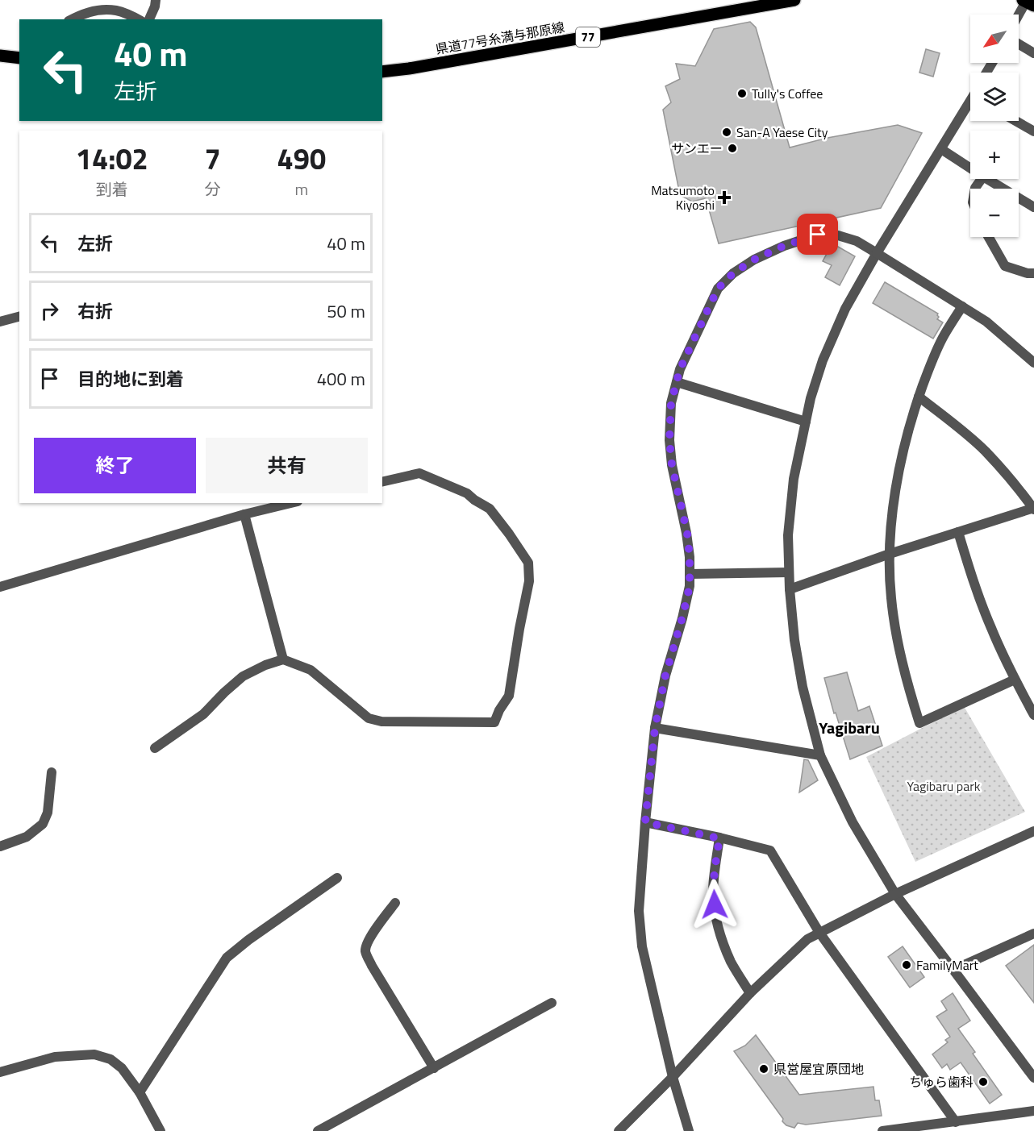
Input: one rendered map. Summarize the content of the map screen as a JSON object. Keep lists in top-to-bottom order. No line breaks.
{"streets":{"main road":["77","県道77号糸満与那原線"]},"districts":["Yagibaru"],"parks":["Yagibaru park"],"places":{"other":["Tully's Coffee","San-A Yaese City","サンエー","FamilyMart","県営屋宜原団地","ちゅら歯科"],"health":["Matsumoto Kiyoshi"]},"north":"bottom left","page":{"map_buttons":["+","−"],"turn":["40 m","左折"],"eta":["14:02","到着","7","分","490","m"],"list":[{"name":"左折","value":"40 m"},{"name":"右折","value":"50 m"},{"name":"目的地に到着","value":"400 m"}],"buttons":["終了","共有"]}}
